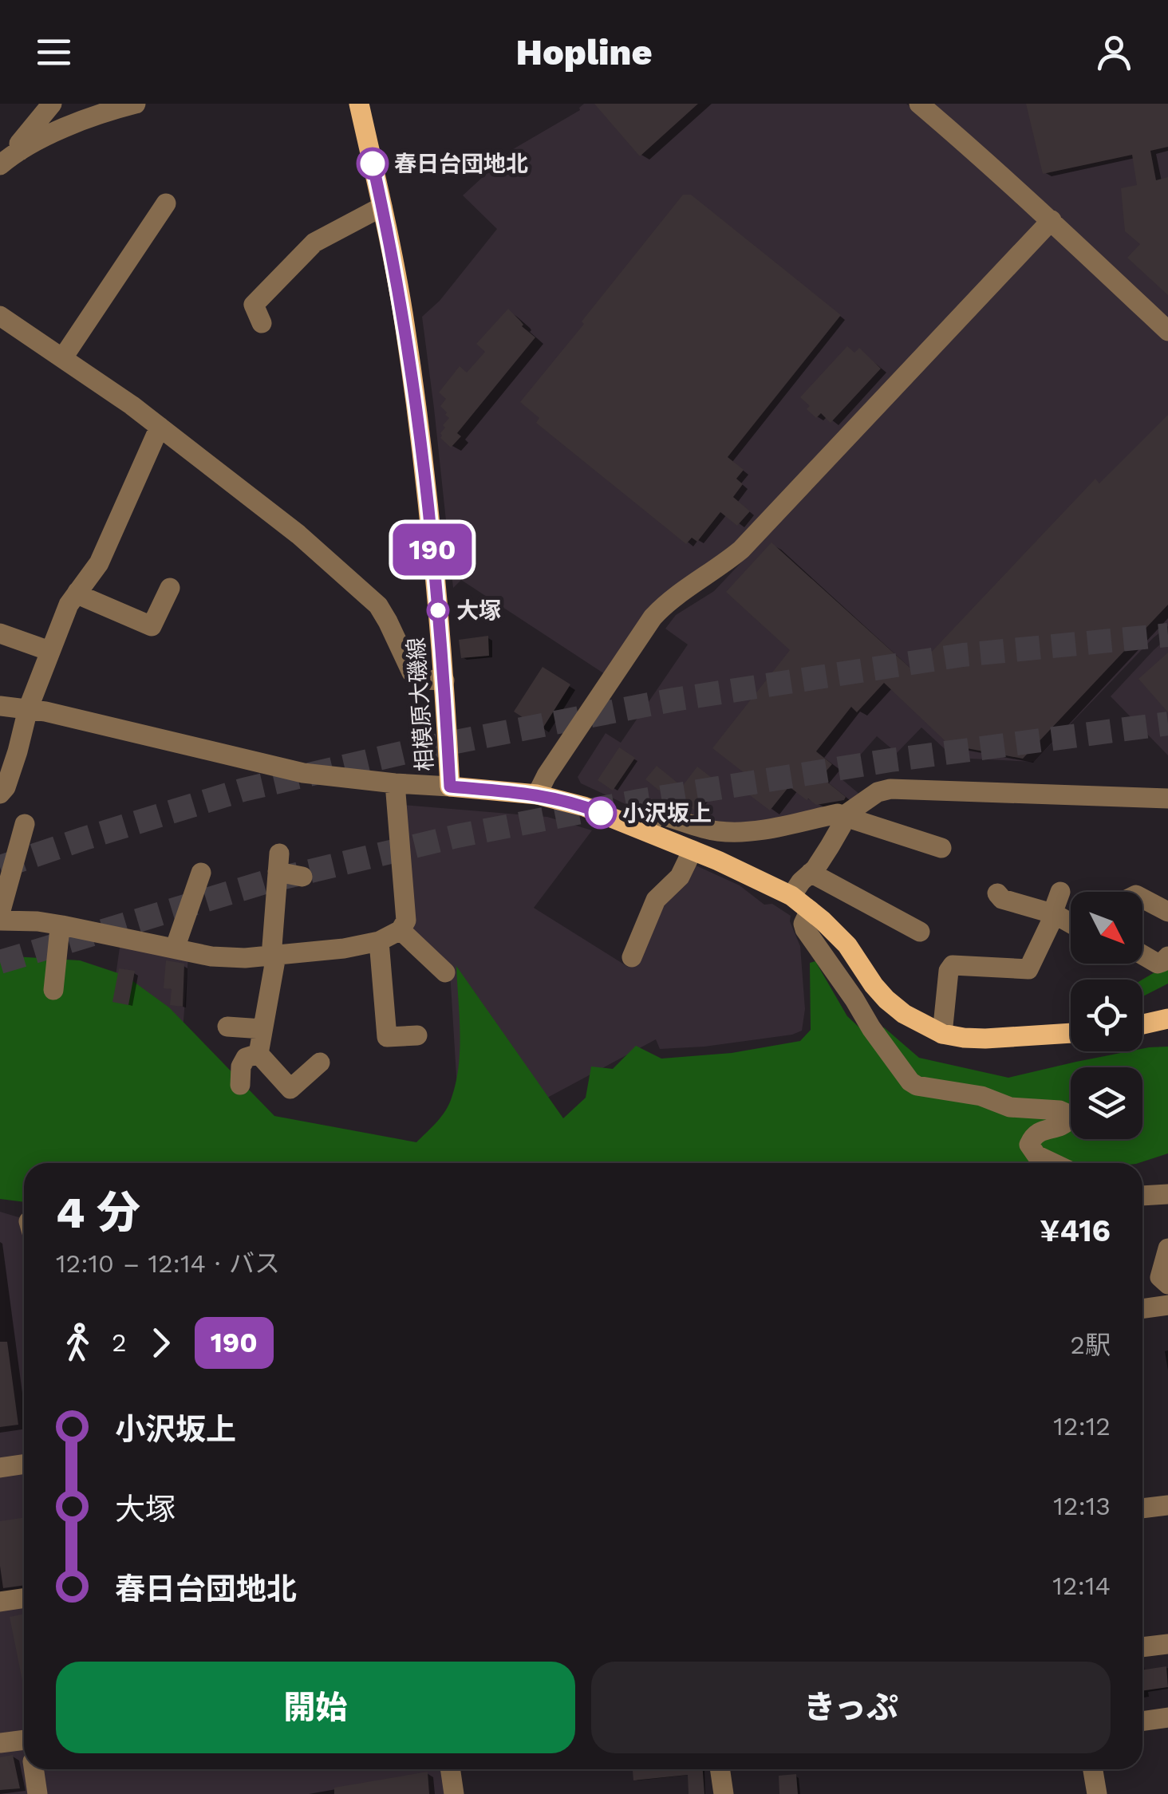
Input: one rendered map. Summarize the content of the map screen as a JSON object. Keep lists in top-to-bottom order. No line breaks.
{"streets":{"main road":["相模原大磯線"]},"places":["春日台団地北","大塚","小沢坂上"],"lines":["bus line 190"],"north":"bottom right","page":{"header":"Hopline","on_map":"190","heading":["4 分","12:10 – 12:14 · バス","¥416"],"legs":["2","190","2駅"],"list":[{"name":"小沢坂上","value":"12:12"},{"name":"大塚","value":"12:13"},{"name":"春日台団地北","value":"12:14"}],"buttons":["開始","きっぷ"]}}
